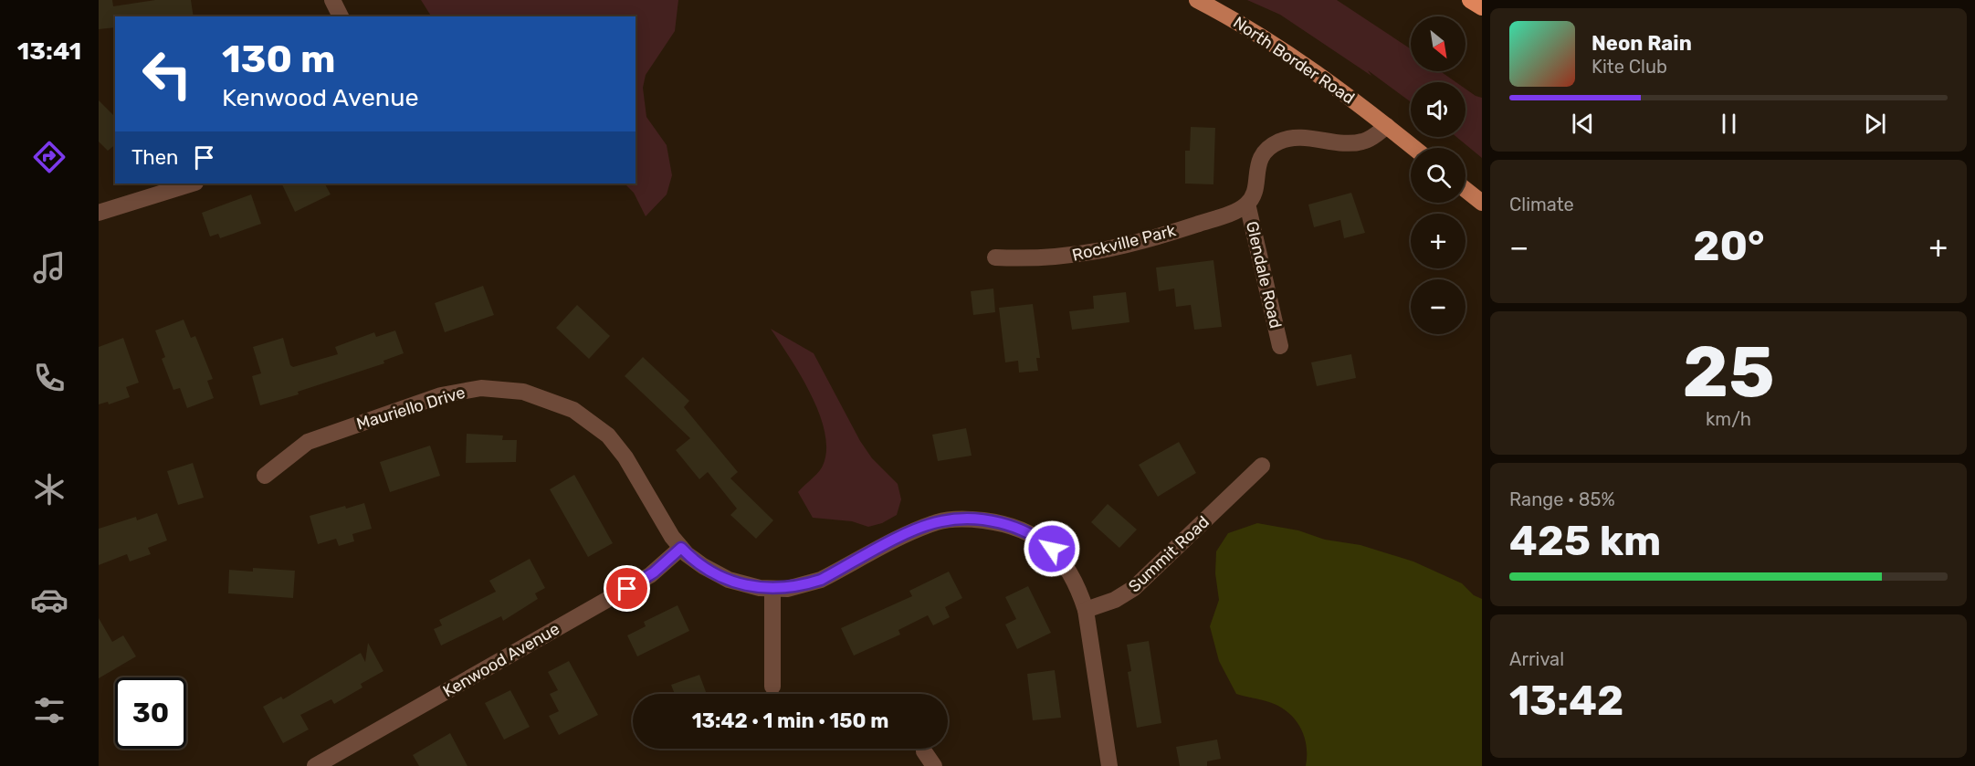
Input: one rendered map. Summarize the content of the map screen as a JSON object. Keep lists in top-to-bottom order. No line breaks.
{"streets":{"main road":["North Border Road"],"street":["Rockville Park","Glendale Road","Mauriello Drive","Summit Road","Kenwood Avenue"]},"crossings":[["Rockville Park","Glendale Road"],["Mauriello Drive","Summit Road"],["Mauriello Drive","Kenwood Avenue"]],"north":"bottom right","page":{"tabs":"13:41","map_buttons":["+","−"],"turn":["130 m","Kenwood Avenue"],"song":["Neon Rain","Kite Club"],"then":"Then","tile":["Climate",["25","km/h"],["Range · 85%","425 km"],["Arrival","13:42"]],"heat":["−","20°","+"],"limit":"30","trip":"13:42 · 1 min · 150 m"}}
